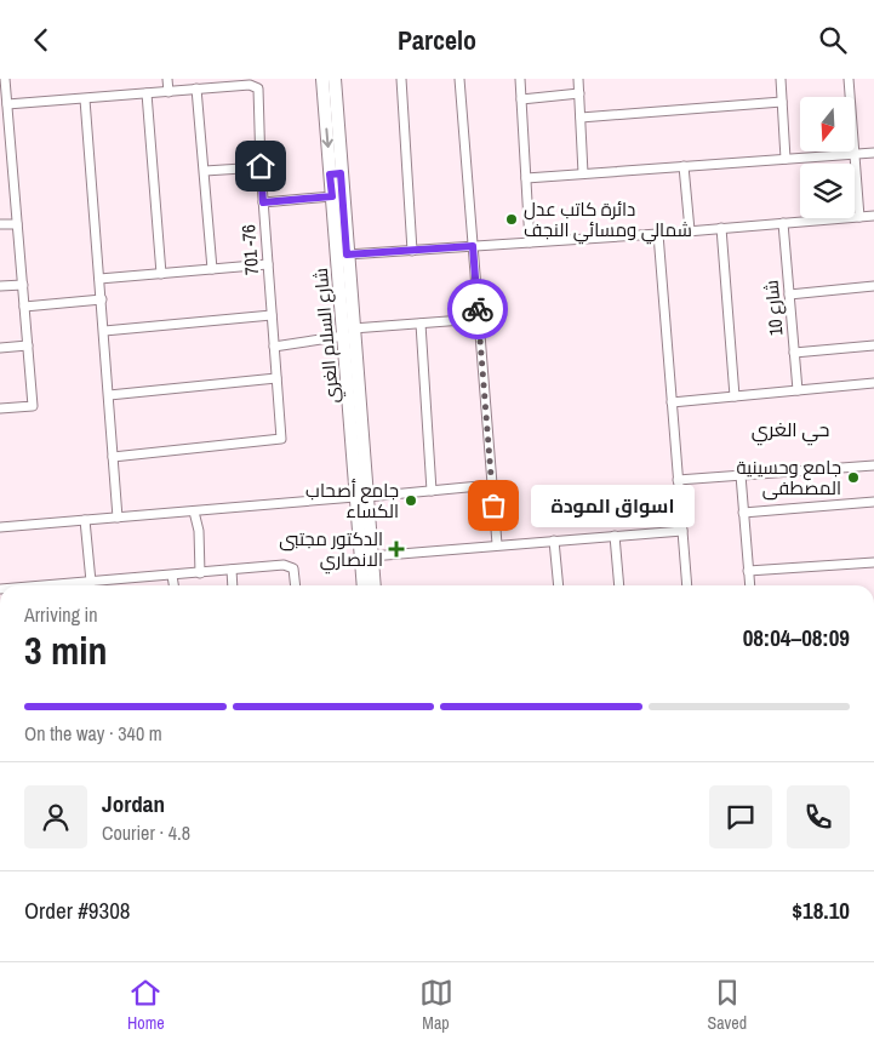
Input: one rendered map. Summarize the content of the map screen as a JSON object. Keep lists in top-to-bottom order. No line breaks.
{"streets":{"main road":["شارع السلام الغري"],"street":["701 -76","شارع 10"]},"districts":["حي الغري"],"places":{"other":["دائرة كاتب عدل شمالي ومسائي النجف","جامع وحسينية المصطفى","جامع أصحاب الكساء","اسواق المودة"],"health":["الدكتور مجتبى الانصاري"]},"north":"bottom","page":{"header":"Parcelo","bubble":"اسواق المودة","heading":["3 min","Arriving in","08:04–08:09"],"panel":["Jordan","Courier · 4.8","Order #9308","$18.10"],"bar":"On the way · 340 m","tabs":["Home","Map","Saved"]}}
